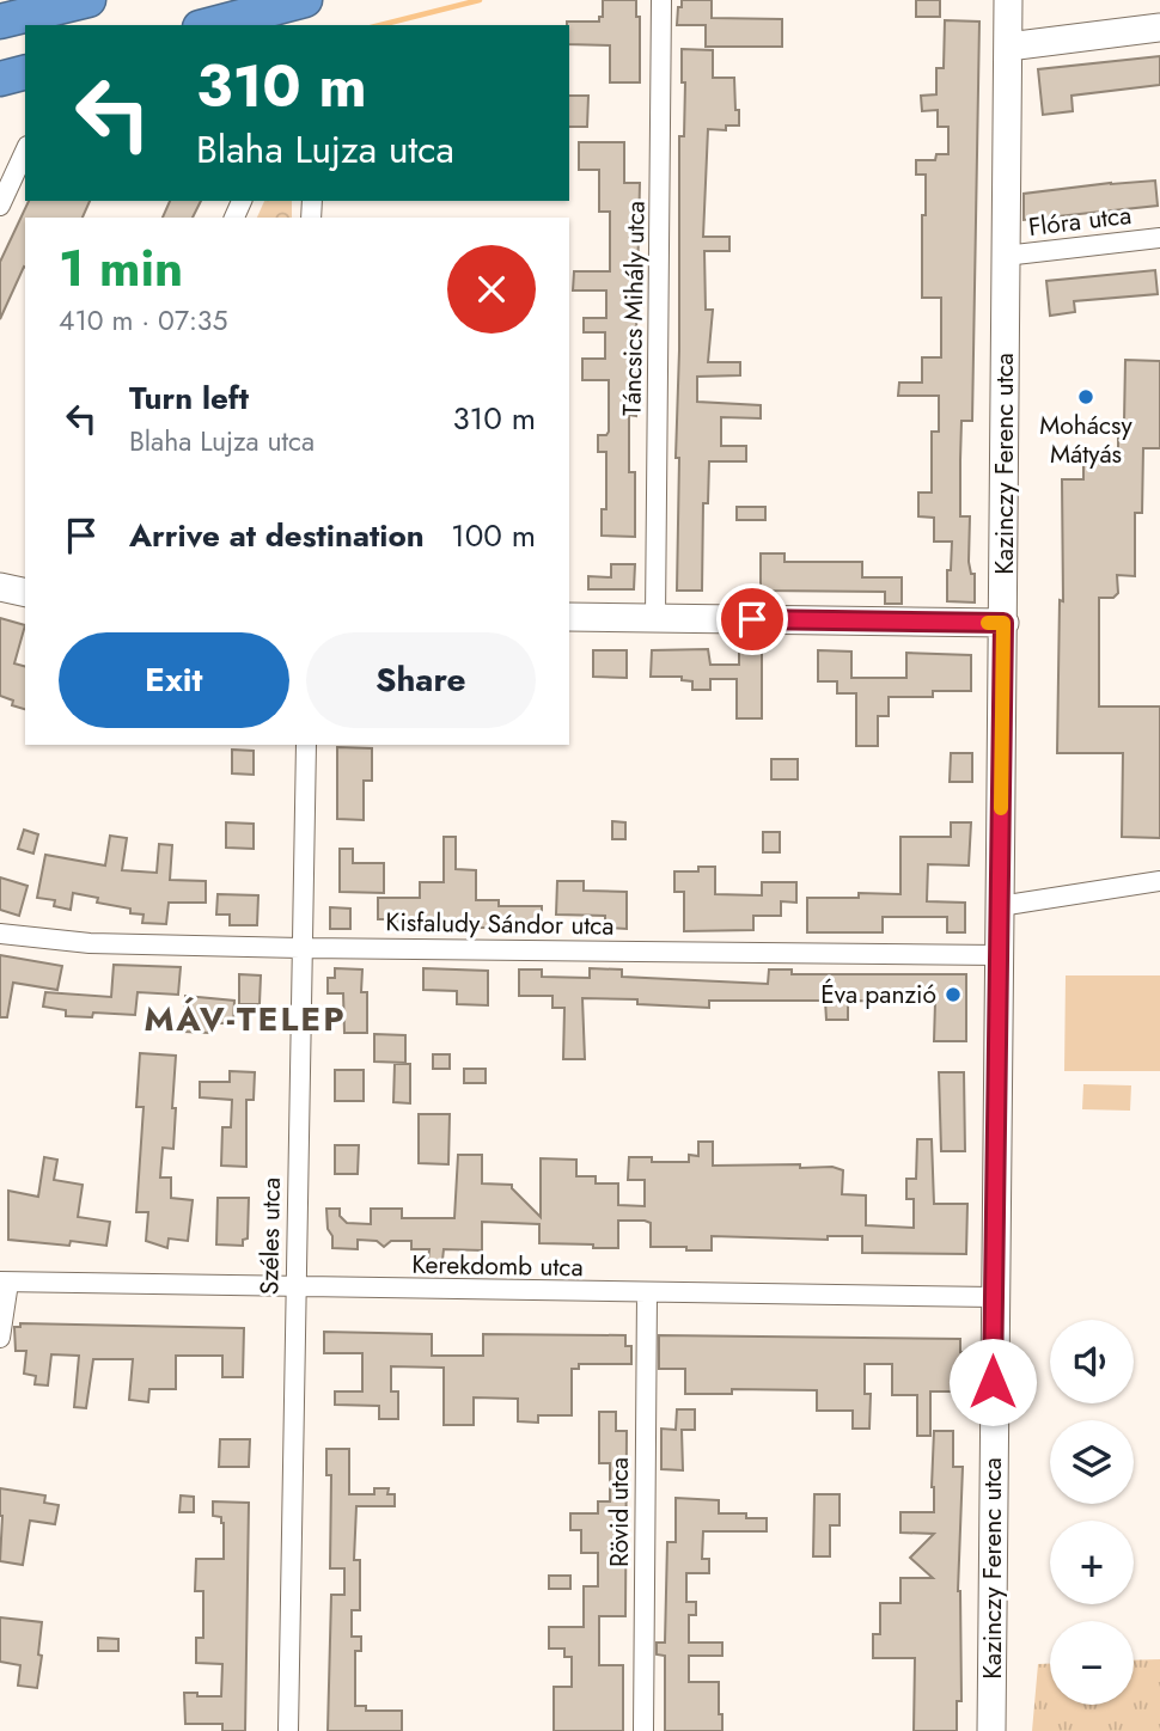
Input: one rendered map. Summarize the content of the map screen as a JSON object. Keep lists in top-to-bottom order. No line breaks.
{"streets":{"street":["Flóra utca","Táncsics Mihály utca","Kazinczy Ferenc utca","Kisfaludy Sándor utca","Széles utca","Kerekdomb utca","Rövid utca"]},"crossings":[["Flóra utca","Kazinczy Ferenc utca"],["Kazinczy Ferenc utca","Kisfaludy Sándor utca"],["Kazinczy Ferenc utca","Kerekdomb utca"],["Kisfaludy Sándor utca","Széles utca"],["Széles utca","Kerekdomb utca"],["Kerekdomb utca","Rövid utca"]],"districts":["MÁV-TELEP"],"places":["Mohácsy Mátyás","Éva panzió"],"page":{"turn":["310 m","Blaha Lujza utca"],"heading":["1 min","410 m · 07:35"],"list":[{"name":"Turn left","note":"Blaha Lujza utca","value":"310 m"},{"name":"Arrive at destination","value":"100 m"}],"buttons":["Exit","Share"],"map_buttons":["+","−"]}}
